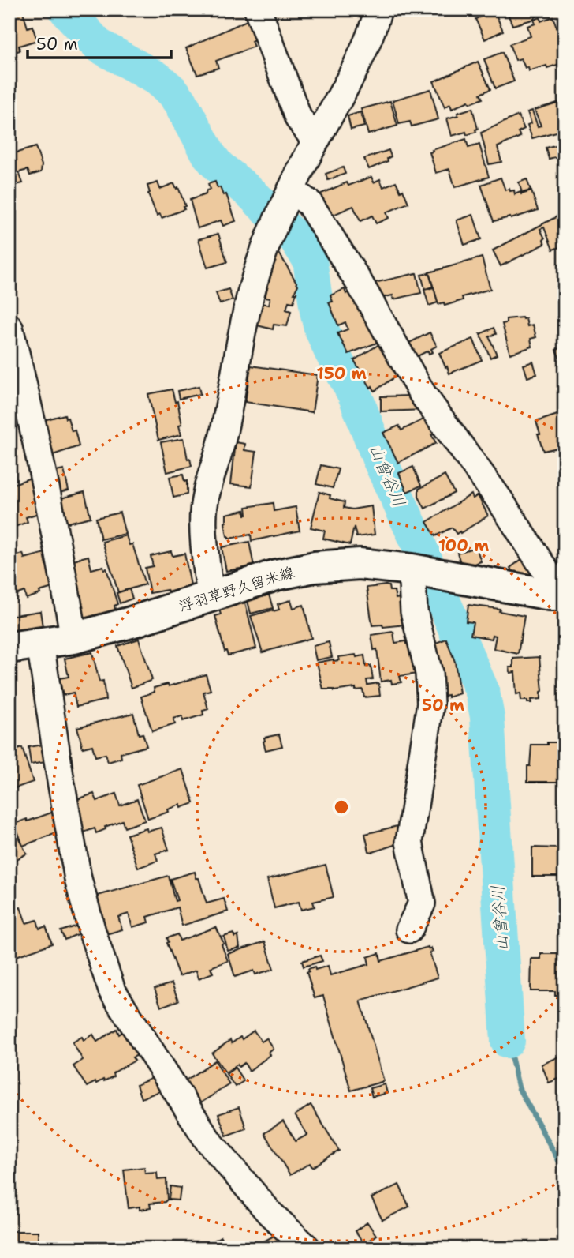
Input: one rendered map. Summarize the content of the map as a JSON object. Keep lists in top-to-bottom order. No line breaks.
{"streets":{"main road":["浮羽草野久留米線"]},"water":["山曾谷川"],"scale_bar":"50 m","rings":["150 m","100 m","50 m"]}
